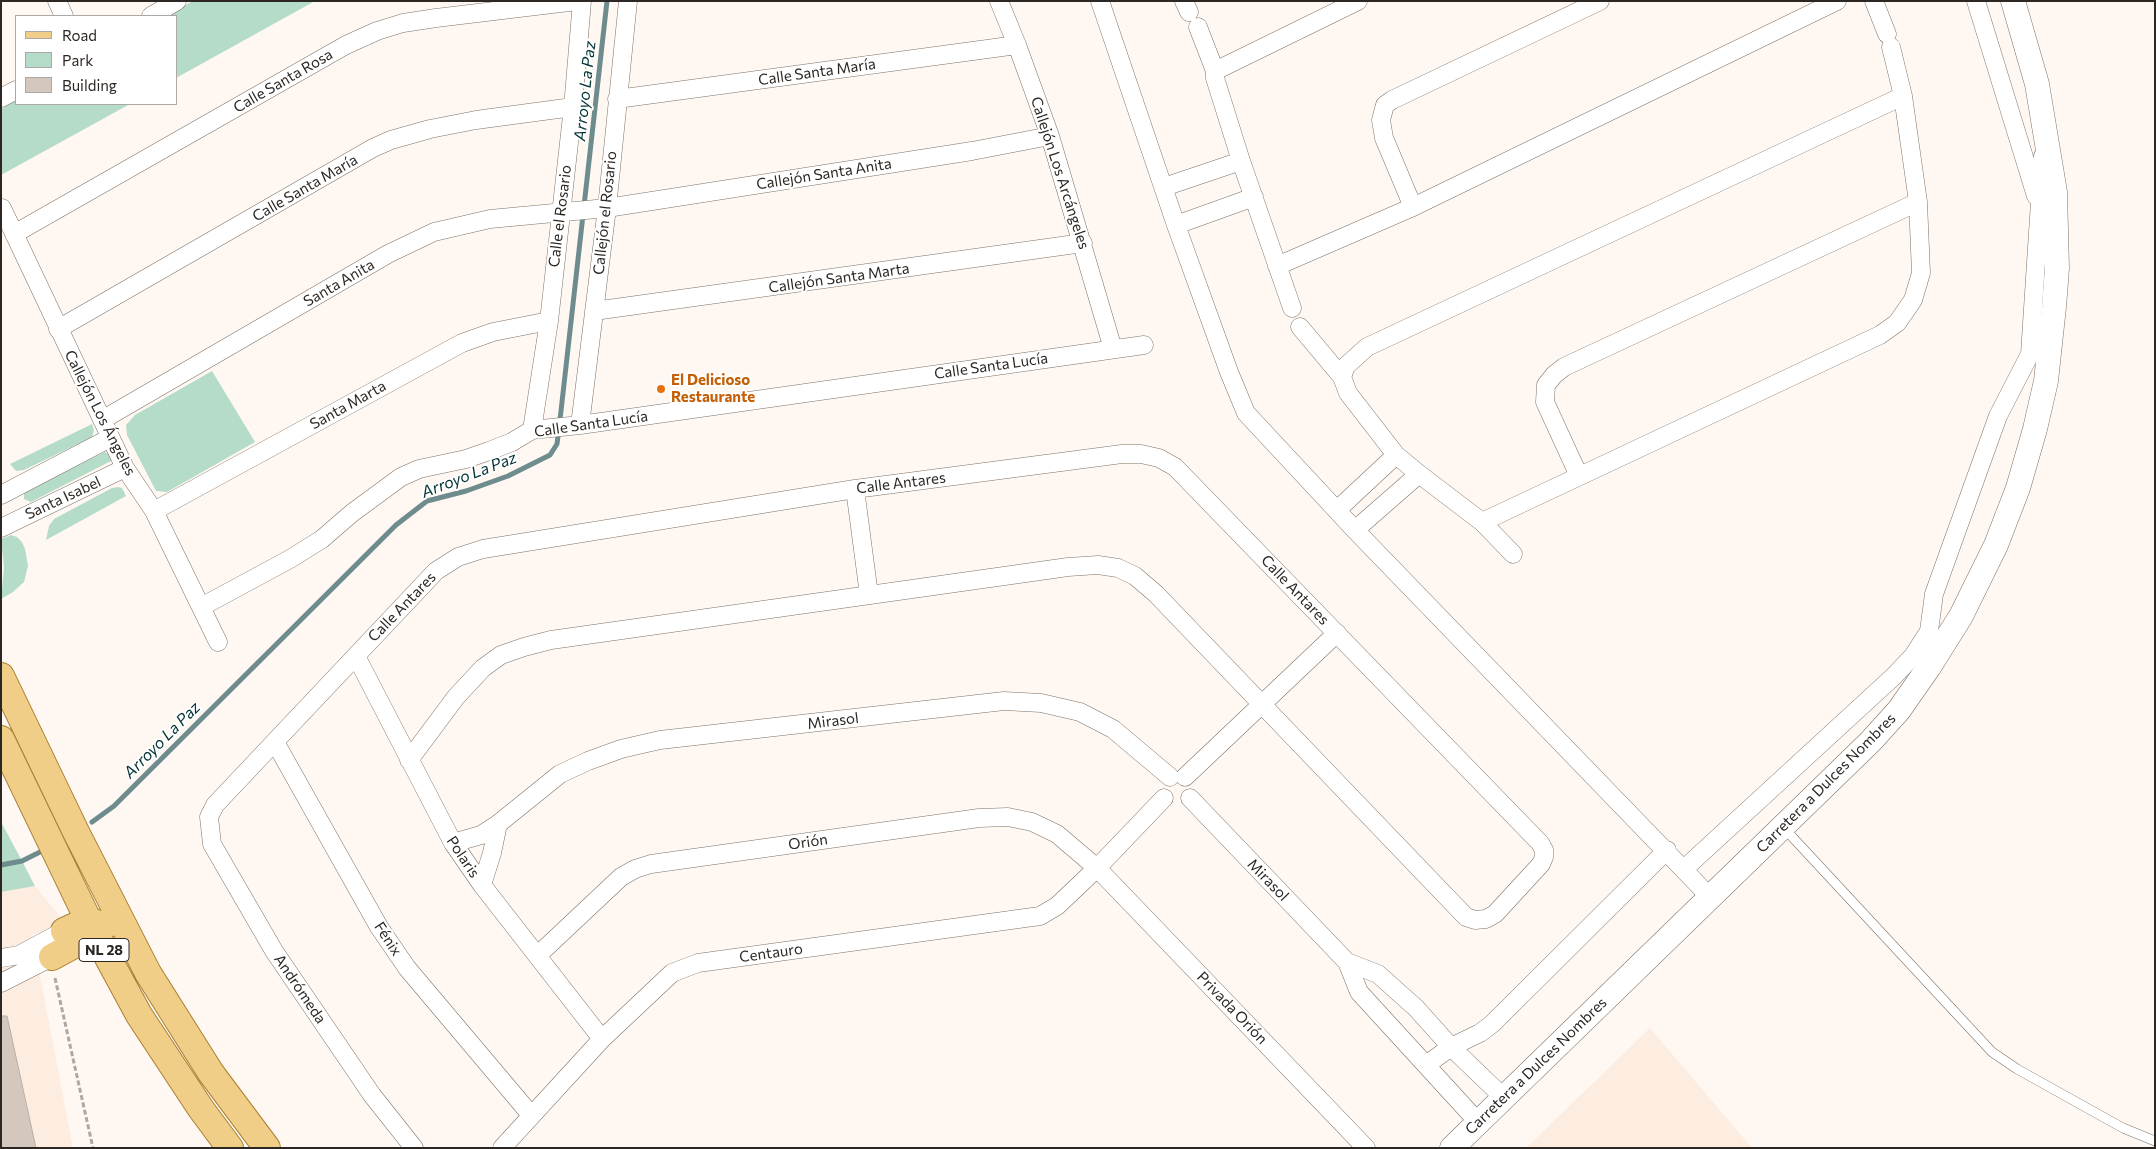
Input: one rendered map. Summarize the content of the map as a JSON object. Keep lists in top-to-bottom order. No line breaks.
{"streets":{"main road":["Carretera a Dulces Nombres","NL 28"],"street":["Calle Santa María","Calle Santa Rosa","Callejón Los Arcángeles","Callejón Santa Anita","Callejón el Rosario","Calle el Rosario","Callejón Santa Marta","Santa Anita","Calle Santa Lucía","Santa Marta","Callejón Los Ángeles","Calle Antares","Santa Isabel","Mirasol","Orión","Polaris","Fénix","Centauro","Andrómeda","Privada Orión"]},"crossings":[["Calle Santa María","Callejón Los Arcángeles"],["Calle Santa María","Callejón el Rosario"],["Calle Santa María","Calle el Rosario"],["Calle Santa María","Callejón Los Ángeles"],["Calle Santa Rosa","Callejón Los Ángeles"],["Callejón Los Arcángeles","Callejón Santa Anita"],["Callejón Los Arcángeles","Callejón Santa Marta"],["Callejón Los Arcángeles","Calle Santa Lucía"],["Callejón Santa Anita","Callejón el Rosario"],["Callejón Santa Anita","Santa Anita"],["Callejón el Rosario","Callejón Santa Marta"],["Callejón el Rosario","Santa Anita"],["Callejón el Rosario","Calle Santa Lucía"],["Calle el Rosario","Santa Anita"],["Calle el Rosario","Calle Santa Lucía"],["Calle el Rosario","Santa Marta"],["Santa Anita","Callejón Los Ángeles"],["Calle Santa Lucía","Callejón Los Ángeles"],["Santa Marta","Callejón Los Ángeles"],["Callejón Los Ángeles","Santa Isabel"],["Calle Antares","Polaris"],["Calle Antares","Fénix"],["Calle Antares","Andrómeda"],["Mirasol","Carretera a Dulces Nombres"],["Mirasol","Polaris"],["Mirasol","Centauro"],["Orión","Polaris"],["Orión","Centauro"],["Orión","Privada Orión"],["Polaris","Centauro"],["Fénix","Centauro"],["Centauro","Privada Orión"]],"water":["Arroyo La Paz"],"places":["El Delicioso Restaurante"],"legend":["Road","Park","Building"]}
